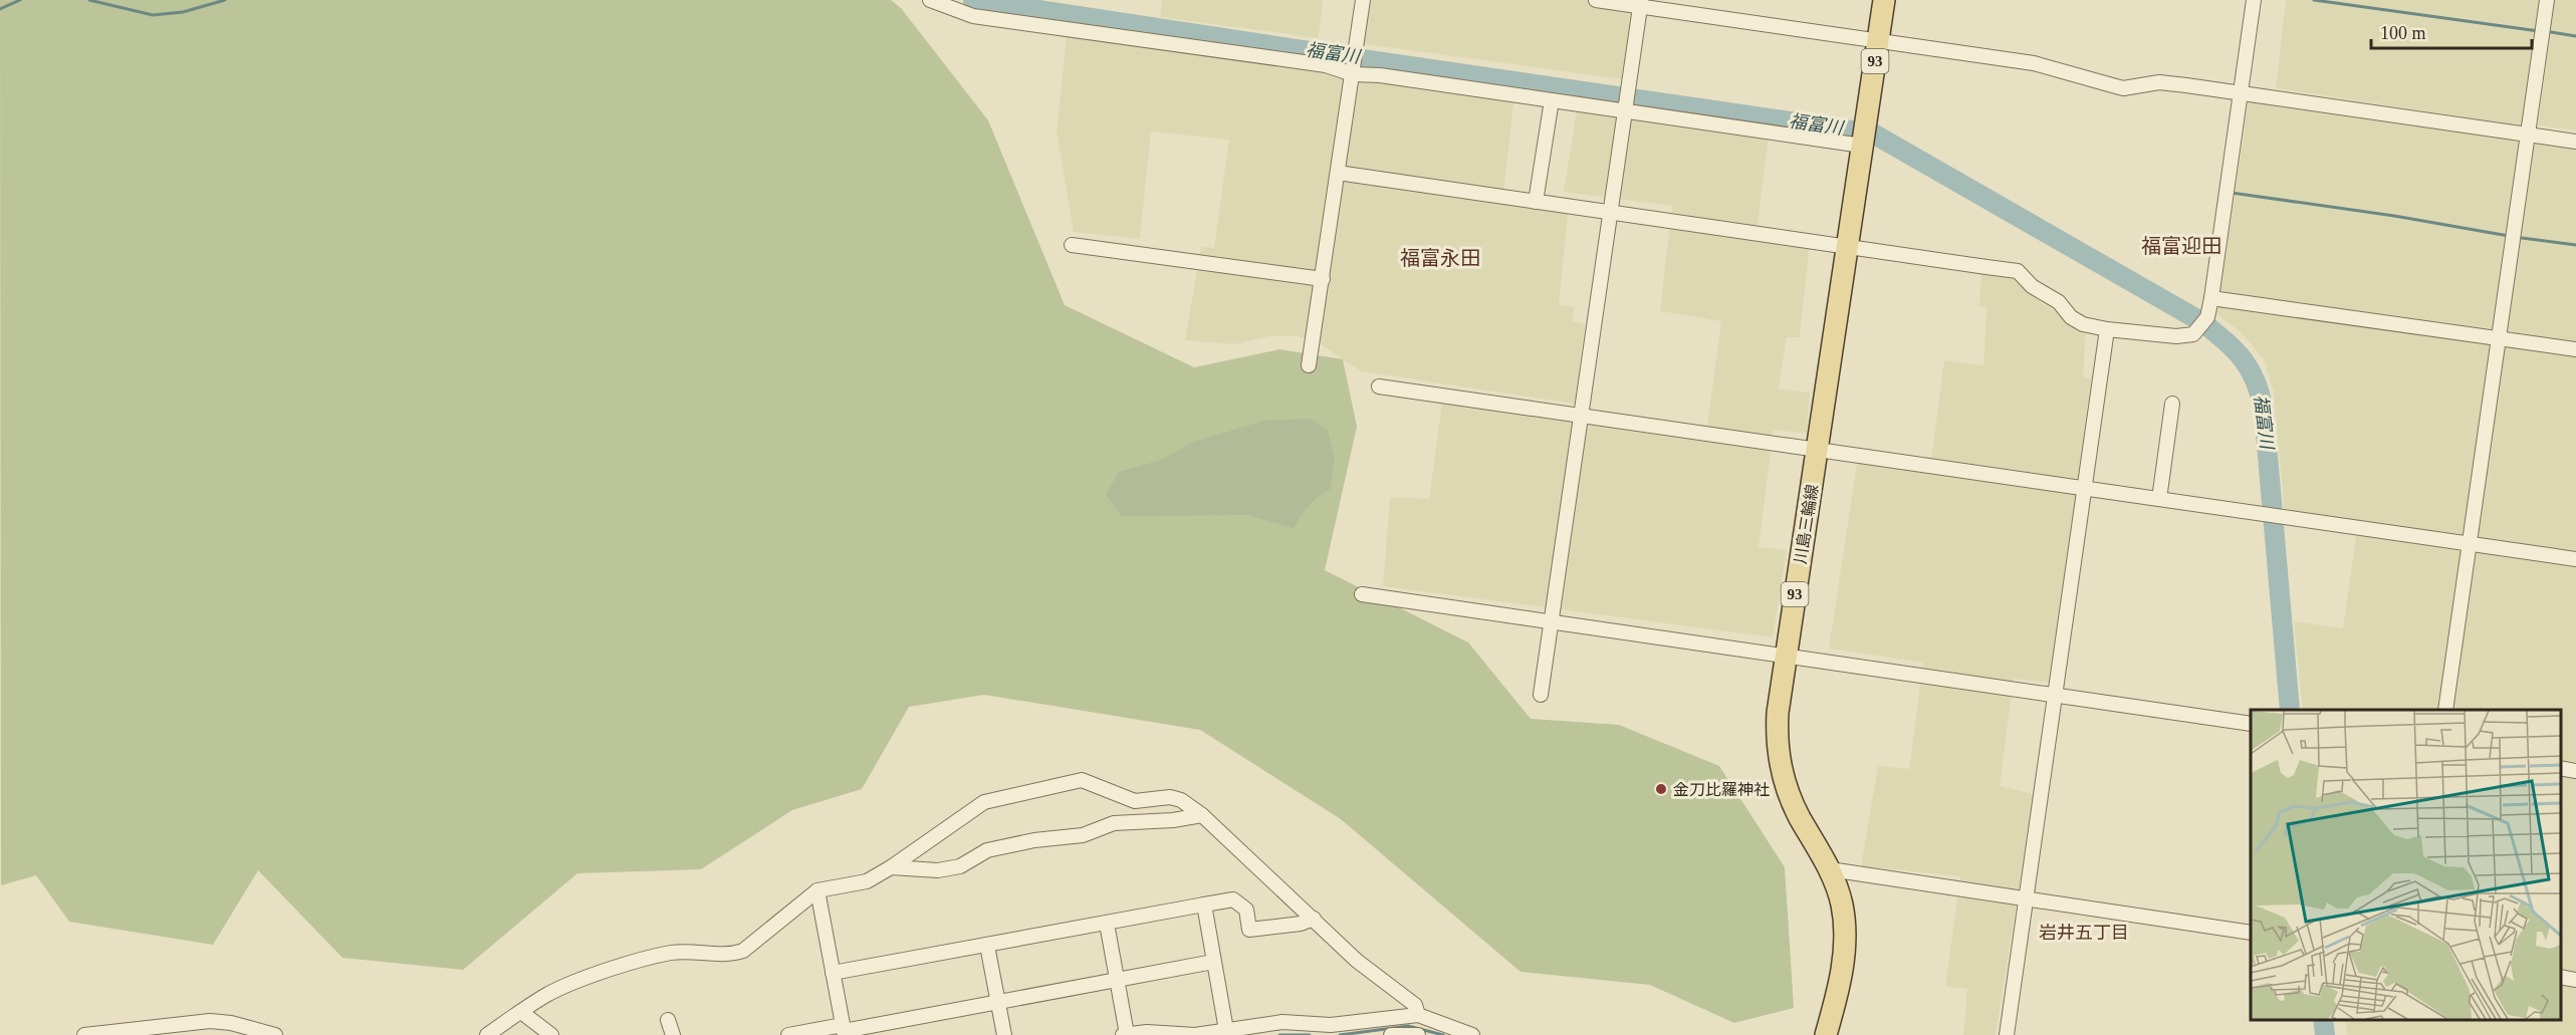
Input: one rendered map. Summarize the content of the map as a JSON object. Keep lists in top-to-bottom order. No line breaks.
{"streets":{"main road":["93","川島三輪線"]},"districts":["福富迎田","福富永田","岩井五丁目"],"water":["福富川"],"places":["金刀比羅神社"],"scale_bar":"100 m"}
